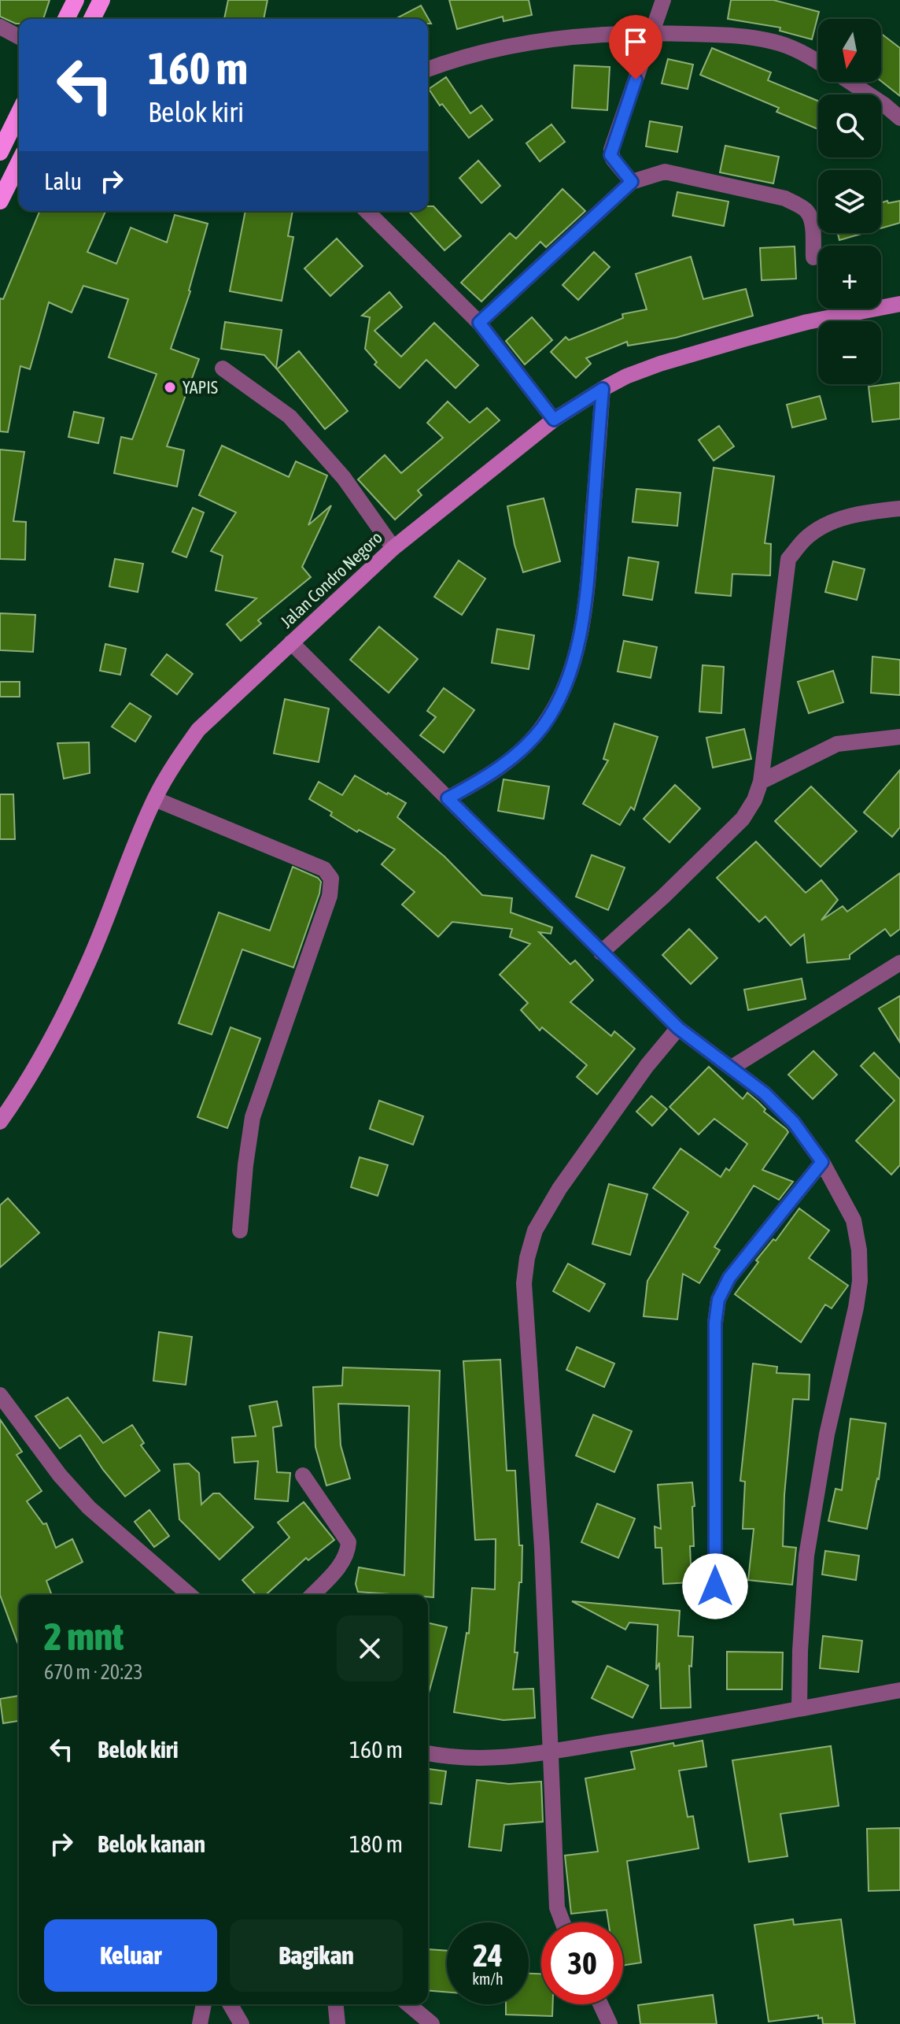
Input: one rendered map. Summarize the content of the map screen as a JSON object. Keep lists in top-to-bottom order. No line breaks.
{"streets":{"main road":["Jalan Condro Negoro"]},"places":["YAPIS"],"north":"bottom","page":{"map_buttons":["+","−"],"turn":["160 m","Belok kiri"],"then":"Lalu","heading":["2 mnt","670 m · 20:23"],"list":[{"name":"Belok kiri","value":"160 m"},{"name":"Belok kanan","value":"180 m"}],"buttons":["Keluar","Bagikan"],"speed":"24 km/h","limit":"30"}}
